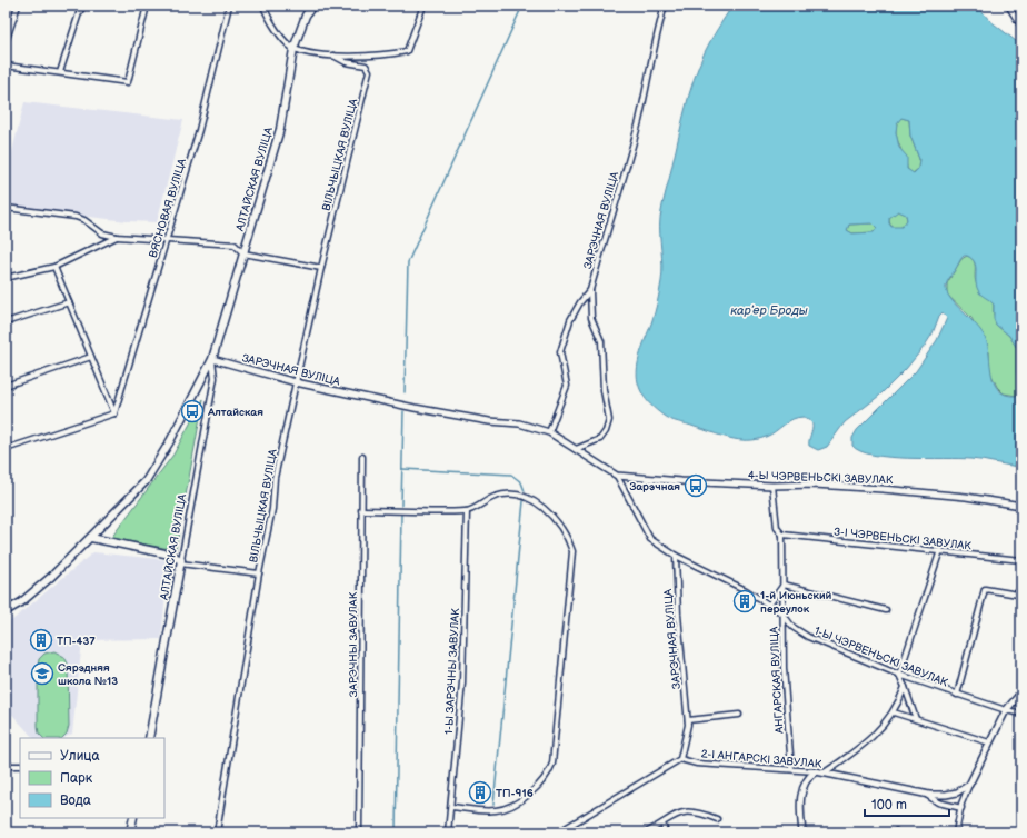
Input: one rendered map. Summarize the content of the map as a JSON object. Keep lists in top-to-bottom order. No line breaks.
{"streets":{"main road":["АЛТАЙСКАЯ ВУЛІЦА"],"street":["ВІЛЬЧЫЦКАЯ ВУЛІЦА","ВЯСНОВАЯ ВУЛІЦА","ЗАРЭЧНАЯ ВУЛІЦА","4-Ы ЧЭРВЕНЬСКІ ЗАВУЛАК","3-І ЧЭРВЕНЬСКІ ЗАВУЛАК","ЗАРЭЧНЫ ЗАВУЛАК","1-Ы ЧЭРВЕНЬСКІ ЗАВУЛАК","1-Ы ЗАРЭЧНЫ ЗАВУЛАК","АНГАРСКАЯ ВУЛІЦА","2-І АНГАРСКІ ЗАВУЛАК"]},"crossings":[["ВІЛЬЧЫЦКАЯ ВУЛІЦА","ЗАРЭЧНАЯ ВУЛІЦА"],["АЛТАЙСКАЯ ВУЛІЦА","ЗАРЭЧНАЯ ВУЛІЦА"],["ЗАРЭЧНАЯ ВУЛІЦА","4-Ы ЧЭРВЕНЬСКІ ЗАВУЛАК"],["ЗАРЭЧНАЯ ВУЛІЦА","1-Ы ЧЭРВЕНЬСКІ ЗАВУЛАК"],["ЗАРЭЧНАЯ ВУЛІЦА","2-І АНГАРСКІ ЗАВУЛАК"],["4-Ы ЧЭРВЕНЬСКІ ЗАВУЛАК","АНГАРСКАЯ ВУЛІЦА"],["3-І ЧЭРВЕНЬСКІ ЗАВУЛАК","АНГАРСКАЯ ВУЛІЦА"],["1-Ы ЧЭРВЕНЬСКІ ЗАВУЛАК","АНГАРСКАЯ ВУЛІЦА"],["АНГАРСКАЯ ВУЛІЦА","2-І АНГАРСКІ ЗАВУЛАК"]],"water":["карʼер Броды"],"places":{"bus stop":["Алтайская","Зарэчная"],"building":["1-й Июньский переулок","ТП-437","ТП-916"],"school or university":["Сярэдняя школа №13"]},"legend":["Улица","Парк","Вода"],"scale_bar":"100 m"}
